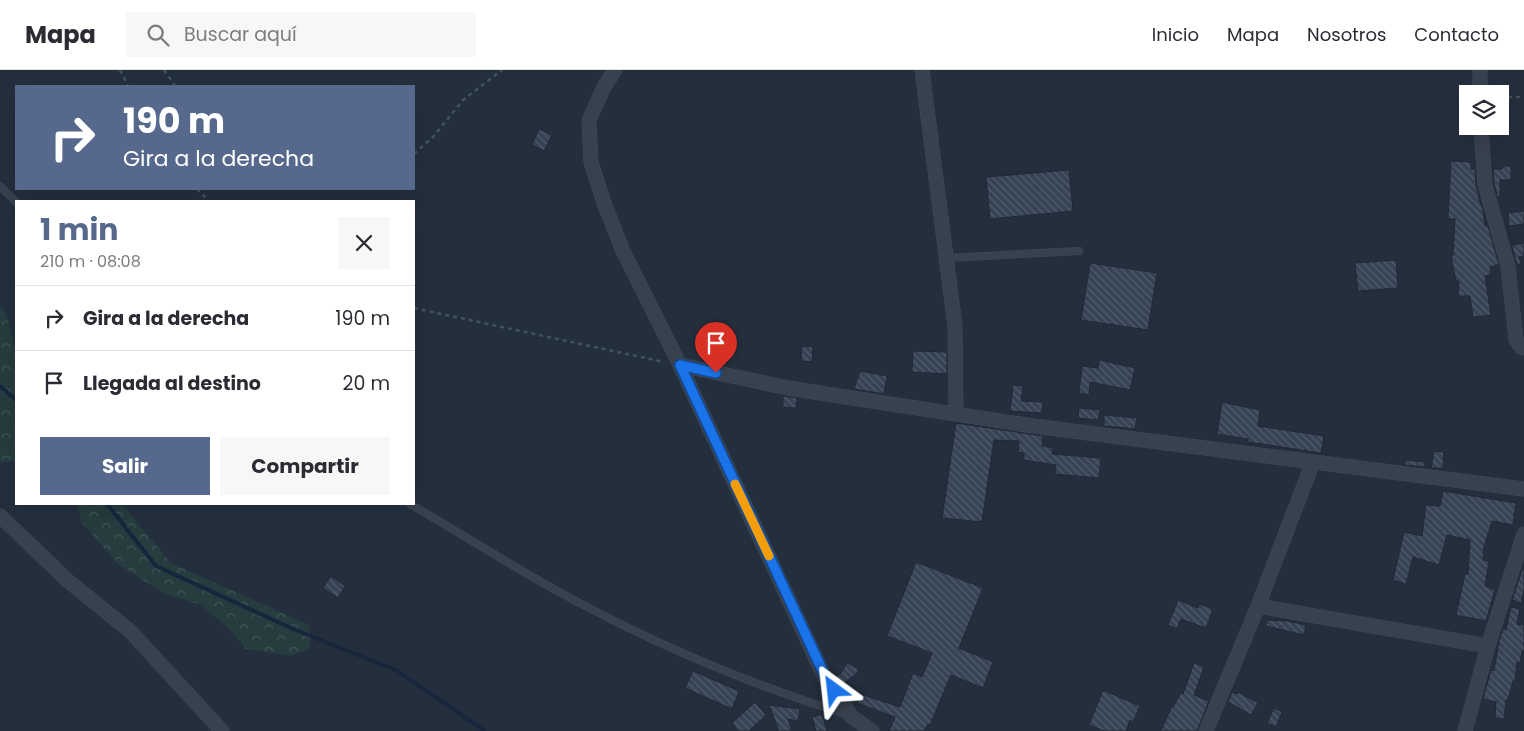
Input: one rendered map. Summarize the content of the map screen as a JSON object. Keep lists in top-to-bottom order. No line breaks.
{"page":{"header":"Mapa","search":"Buscar aquí","nav":["Inicio","Mapa","Nosotros","Contacto"],"turn":["190 m","Gira a la derecha"],"heading":["1 min","210 m · 08:08"],"list":[{"name":"Gira a la derecha","value":"190 m"},{"name":"Llegada al destino","value":"20 m"}],"buttons":["Salir","Compartir"]}}
